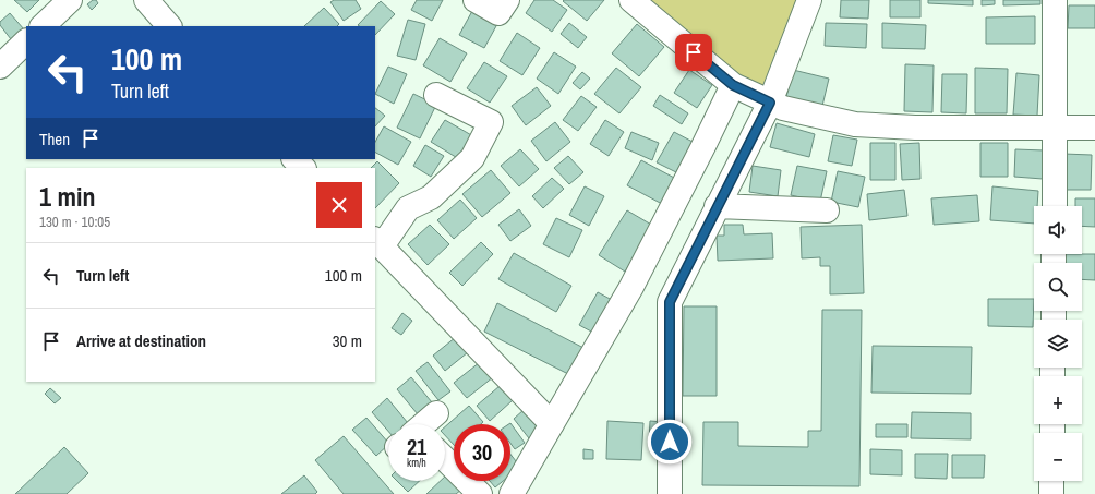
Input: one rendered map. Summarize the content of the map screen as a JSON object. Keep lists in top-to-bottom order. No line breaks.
{"page":{"turn":["100 m","Turn left"],"then":"Then","heading":["1 min","130 m · 10:05"],"map_buttons":["+","−"],"list":[{"name":"Turn left","value":"100 m"},{"name":"Arrive at destination","value":"30 m"}],"speed":"21 km/h","limit":"30"}}
